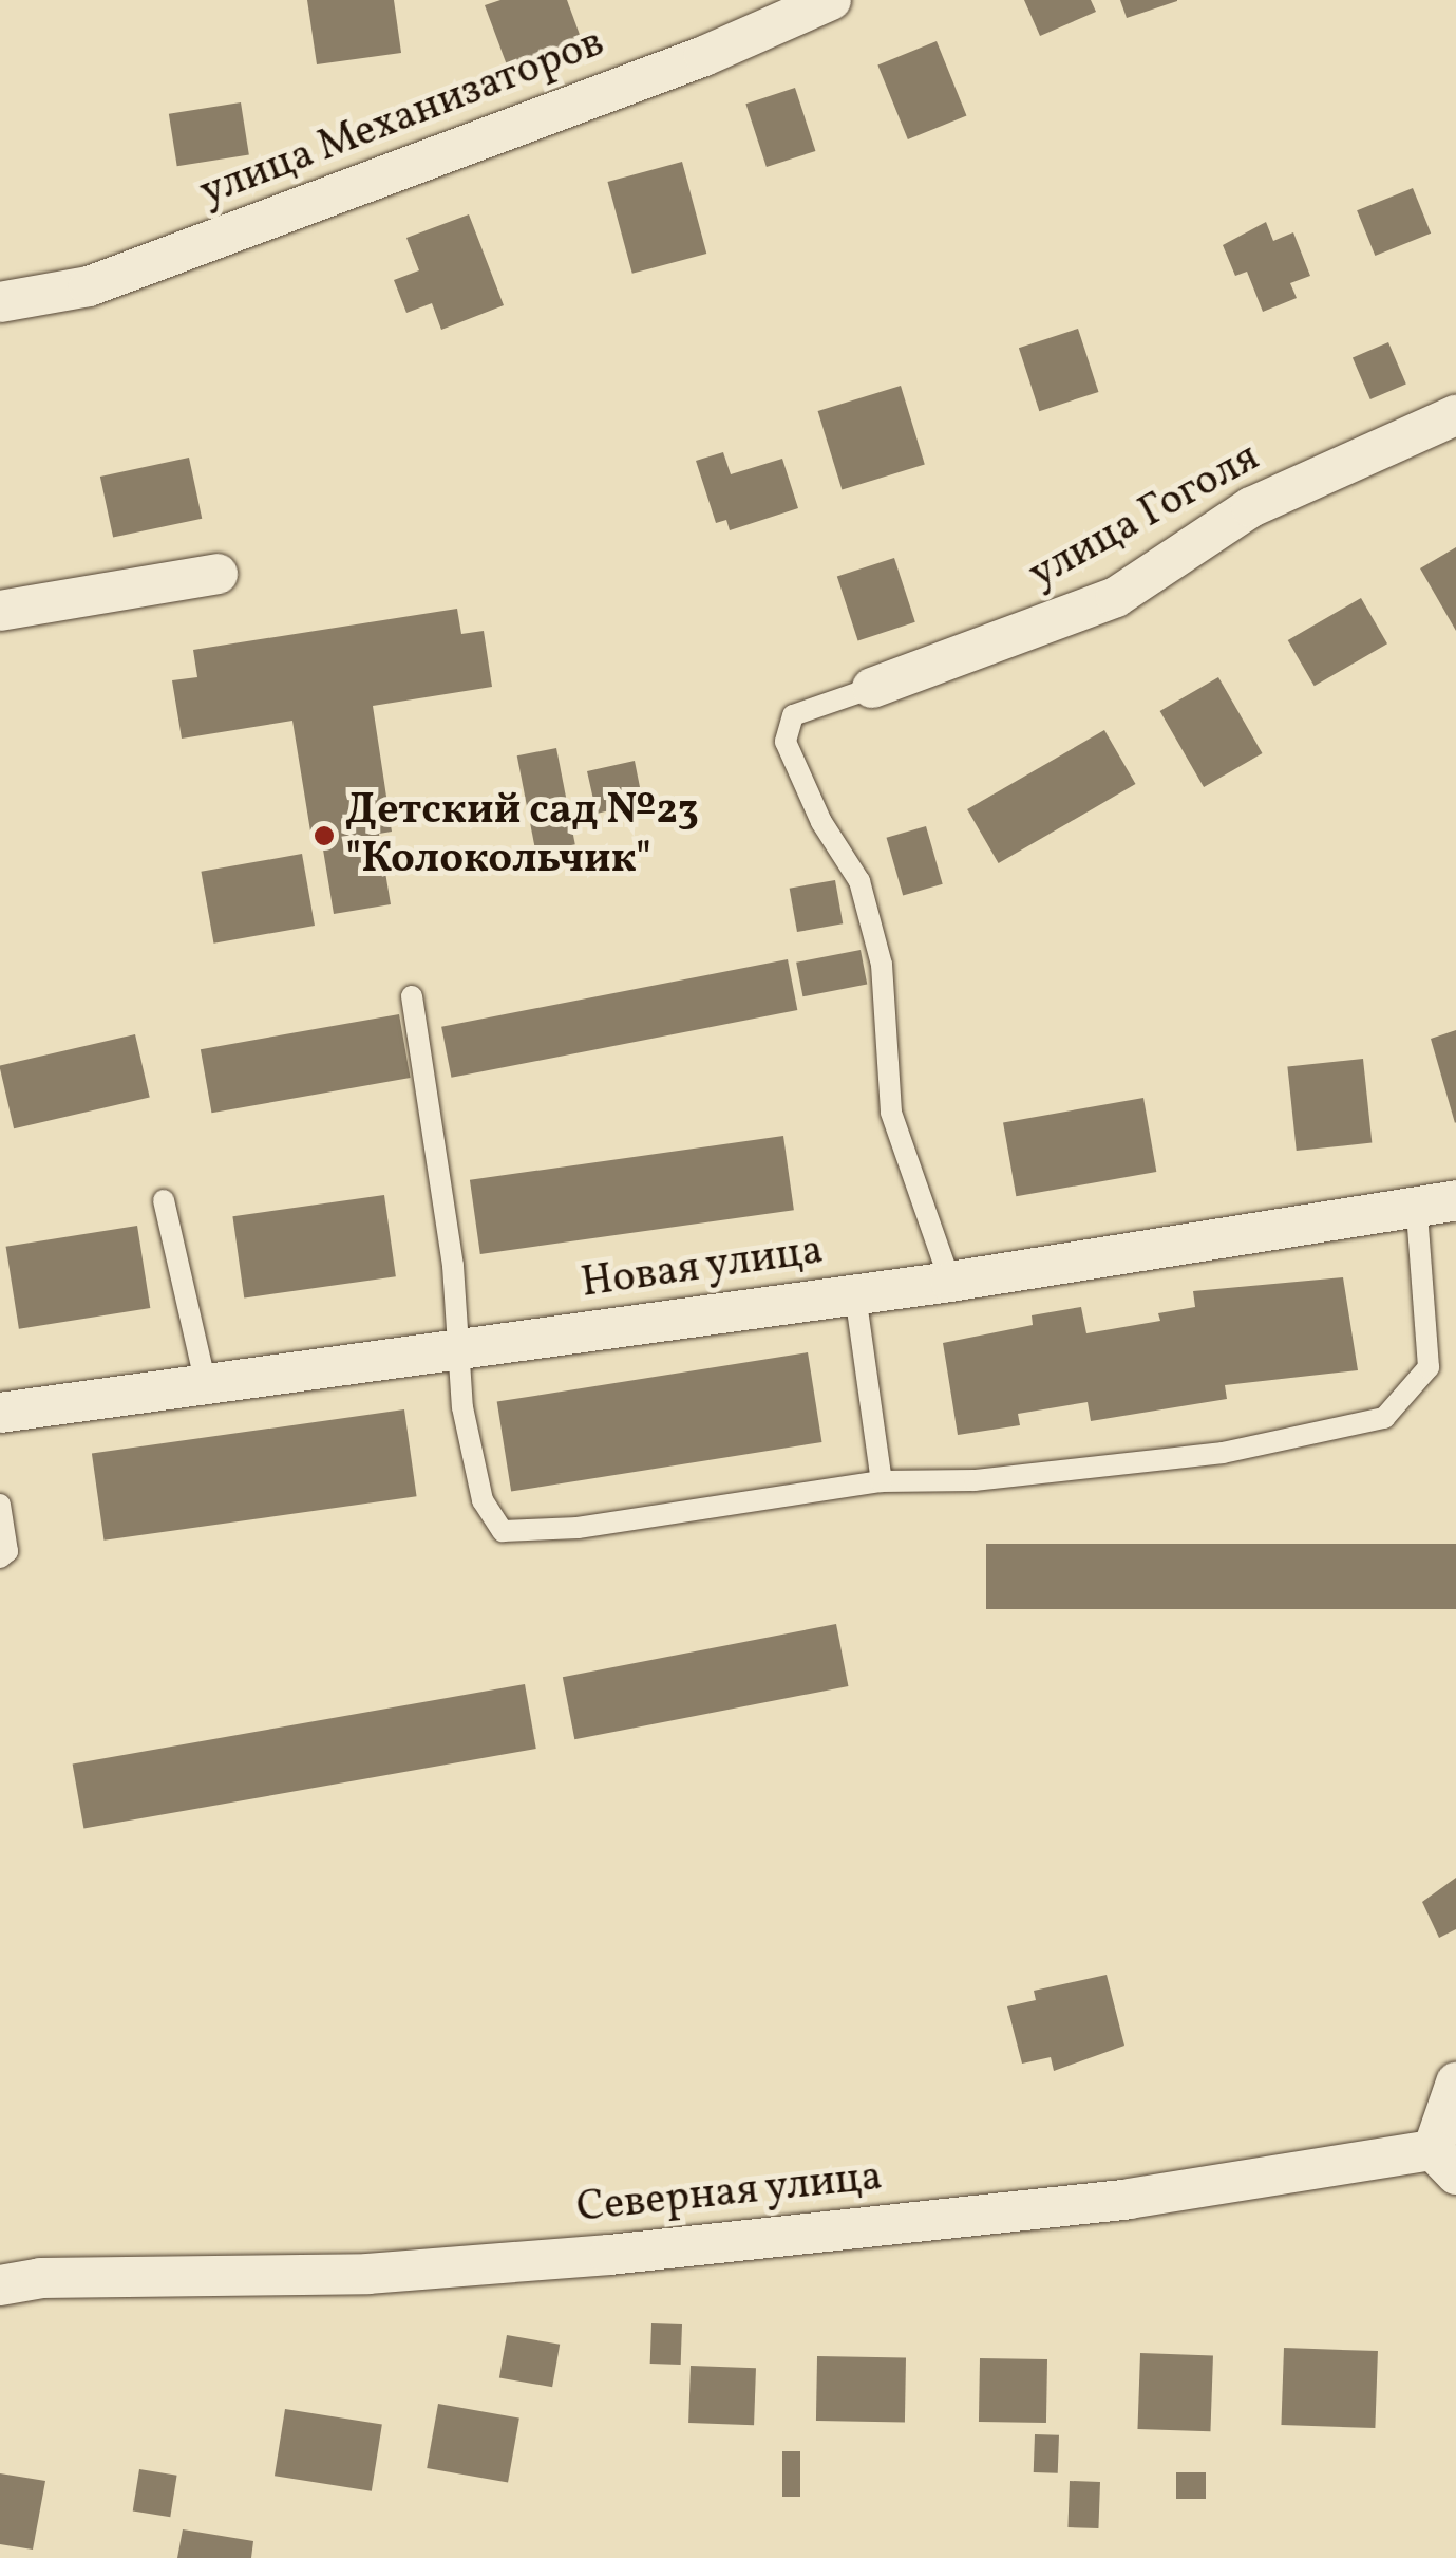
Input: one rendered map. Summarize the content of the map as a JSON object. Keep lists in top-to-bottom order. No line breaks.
{"streets":{"street":["улица Механизаторов","улица Гоголя","Новая улица","Северная улица"]},"places":["Детский сад №23 \"Колокольчик\""]}
